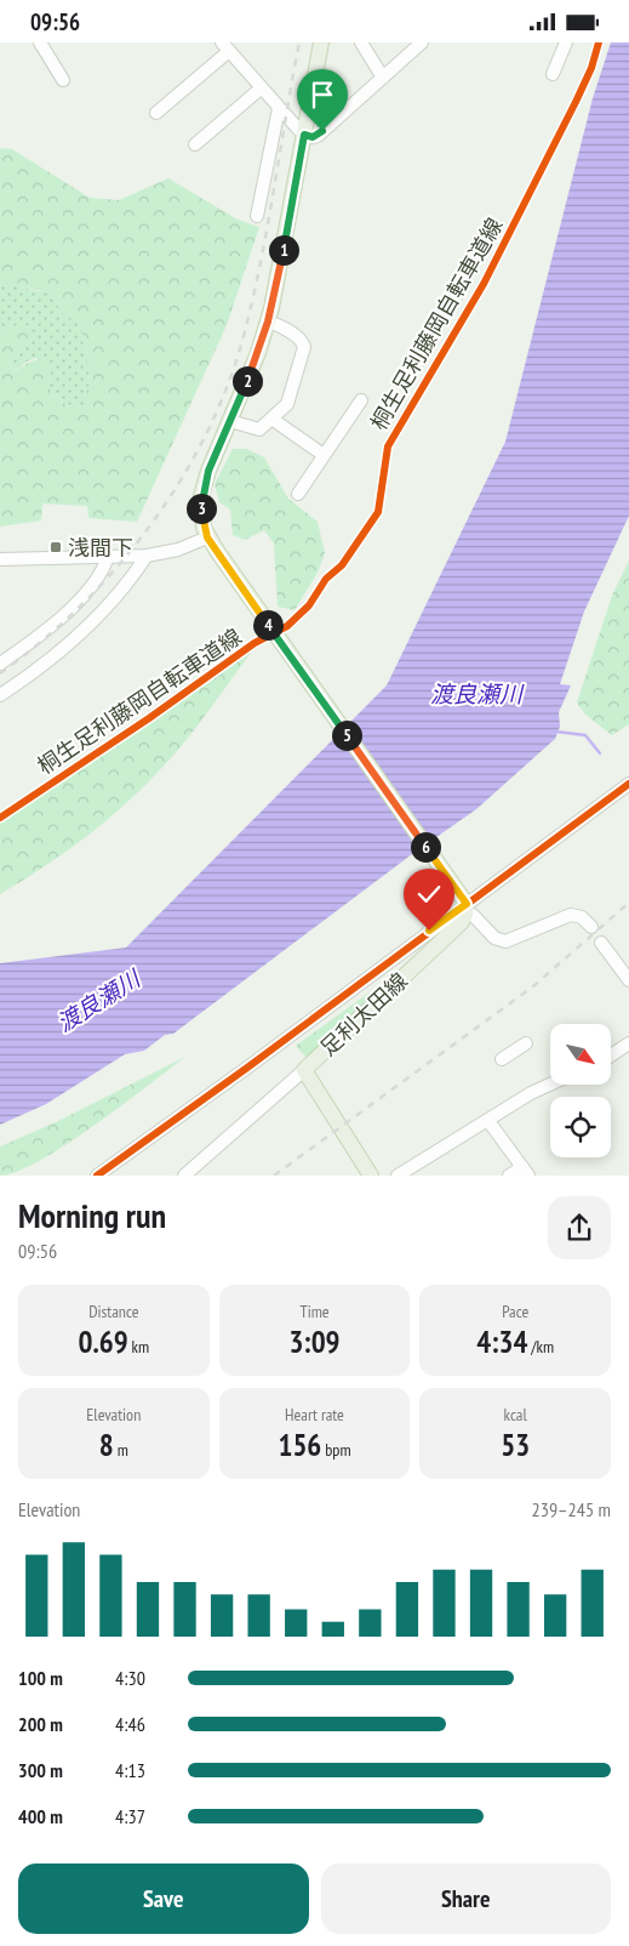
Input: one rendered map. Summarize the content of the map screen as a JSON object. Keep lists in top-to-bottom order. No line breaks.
{"streets":{"main road":["足利太田線"],"cycle path":["桐生足利藤岡自転車道線"]},"water":["渡良瀬川"],"places":{"transit":["浅間下"]},"north":"bottom right","page":{"status":"09:56","pins":["1","2","3","4","5","6"],"heading":["Morning run","09:56"],"stats":[["Distance","0.69 km"],["Time","3:09"],["Pace","4:34 /km"],["Elevation","8 m"],["Heart rate","156 bpm"],["kcal","53"]],"chart":["Elevation","239–245 m"],"list":[{"name":"100 m","note":"4:30"},{"name":"200 m","note":"4:46"},{"name":"300 m","note":"4:13"},{"name":"400 m","note":"4:37"}],"buttons":["Save","Share"]}}
